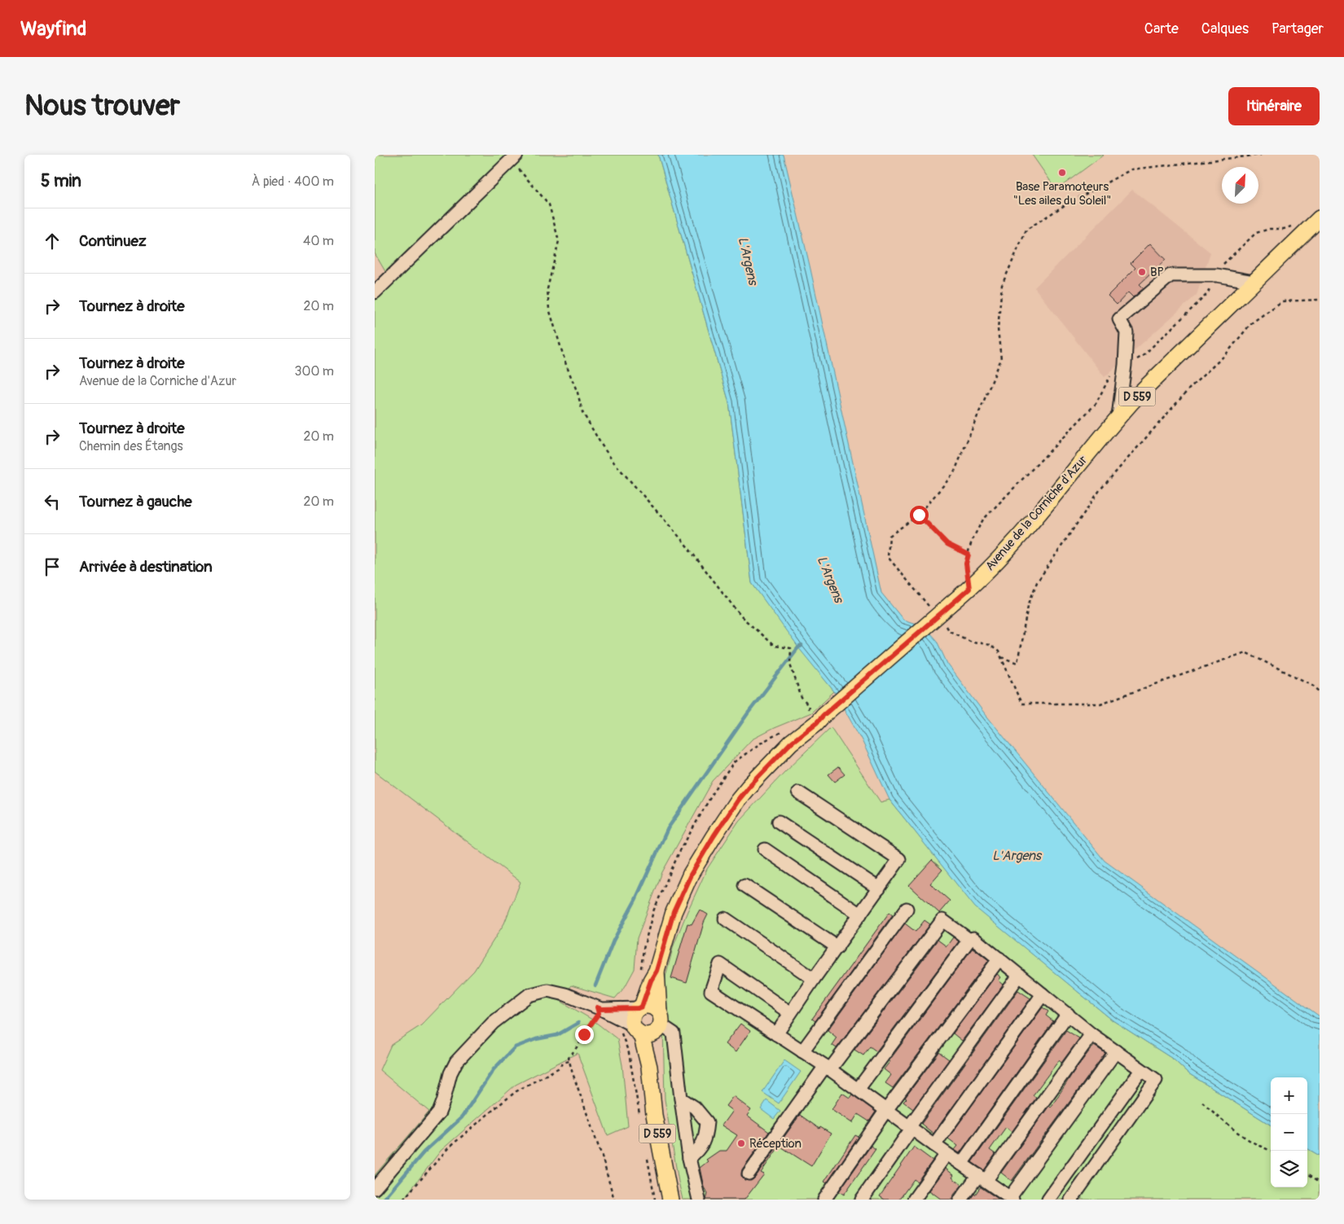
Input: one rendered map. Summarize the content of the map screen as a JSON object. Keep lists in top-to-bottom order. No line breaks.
{"streets":{"main road":["D 559","Avenue de la Corniche d'Azur"]},"water":["L'Argens"],"places":["Base Paramoteurs \"Les ailes du Soleil\"","BP","Réception"],"north":"top right","page":{"header":"Wayfind","nav":["Carte","Calques","Partager"],"buttons":"Itinéraire","title":"Nous trouver","heading":["5 min","À pied · 400 m"],"list":[["Continuez","40 m"],["Tournez à droite","20 m"],["Tournez à droite","Avenue de la Corniche d'Azur","300 m"],["Tournez à droite","Chemin des Étangs","20 m"],["Tournez à gauche","20 m"],"Arrivée à destination"],"map_buttons":["+","−"]}}
